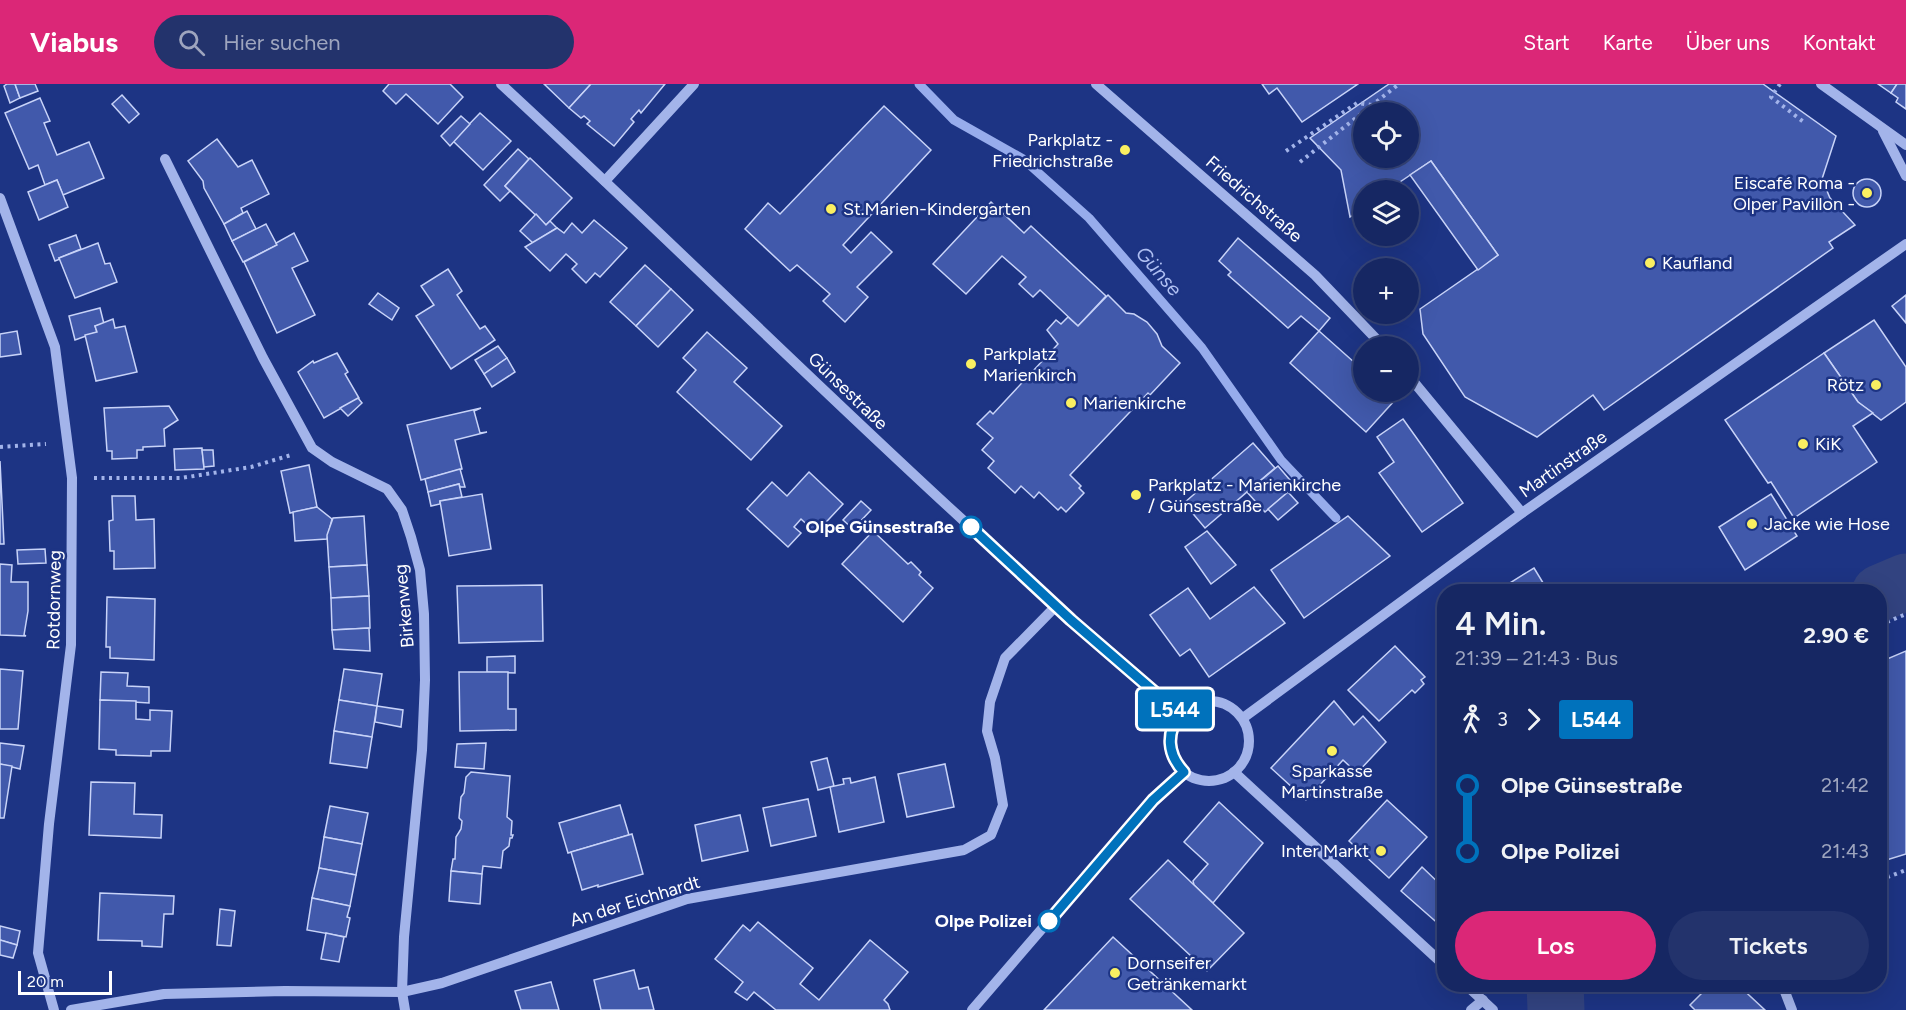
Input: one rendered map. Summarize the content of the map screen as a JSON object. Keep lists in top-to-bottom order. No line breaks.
{"streets":{"street":["Friedrichstraße","Günsestraße","Martinstraße","Rotdornweg","Birkenweg","An der Eichhardt"]},"crossings":[["Günsestraße","Martinstraße"],["Günsestraße","An der Eichhardt"],["Birkenweg","An der Eichhardt"]],"water":["Günse"],"places":["Parkplatz - Friedrichstraße","Eiscafé Roma - Olper Pavillon -","St.Marien-Kindergarten","Kaufland","Parkplatz Marienkirch","Rötz","Marienkirche","KiK","Parkplatz - Marienkirche / Günsestraße","Jacke wie Hose","Olpe Günsestraße","Sparkasse Martinstraße","Inter Markt","Olpe Polizei","Dornseifer Getränkemarkt"],"lines":["bus line L544"],"scale_bar":"20 m","page":{"header":"Viabus","search":"Hier suchen","nav":["Start","Karte","Über uns","Kontakt"],"on_map":"L544","map_buttons":["+","−"],"heading":["4 Min.","21:39 – 21:43 · Bus","2.90 €"],"legs":["3","L544"],"list":[{"name":"Olpe Günsestraße","value":"21:42"},{"name":"Olpe Polizei","value":"21:43"}],"buttons":["Los","Tickets"],"scale":"20 m"}}
